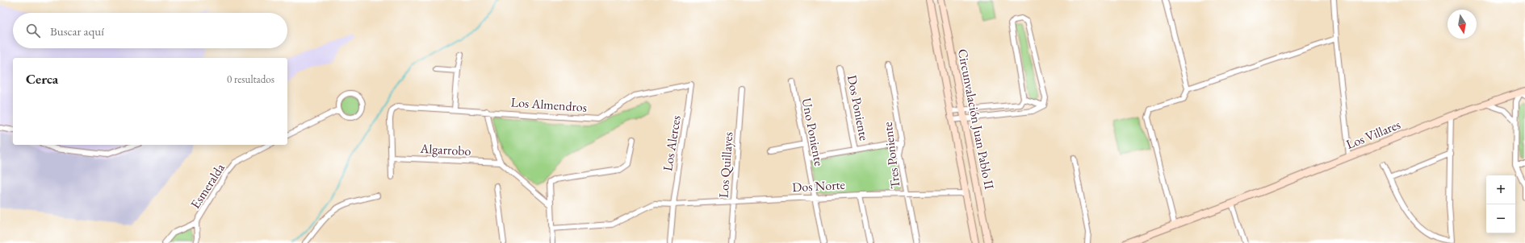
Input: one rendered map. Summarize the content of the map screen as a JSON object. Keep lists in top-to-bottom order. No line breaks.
{"streets":{"street":["Los Almendros","Dos Poniente","Circunvalación Juan Pablo II","Uno Poniente","Los Villares","Los Alerces","Algarrobo","Tres Poniente","Los Quillayes","Esmeralda","Dos Norte"]},"crossings":[["Los Almendros","Los Alerces"],["Los Almendros","Algarrobo"],["Circunvalación Juan Pablo II","Dos Norte"],["Uno Poniente","Dos Norte"],["Los Alerces","Dos Norte"],["Tres Poniente","Dos Norte"],["Los Quillayes","Dos Norte"]],"north":"bottom","page":{"search":"Buscar aquí","heading":["Cerca","0 resultados"],"map_buttons":["+","−"]}}
